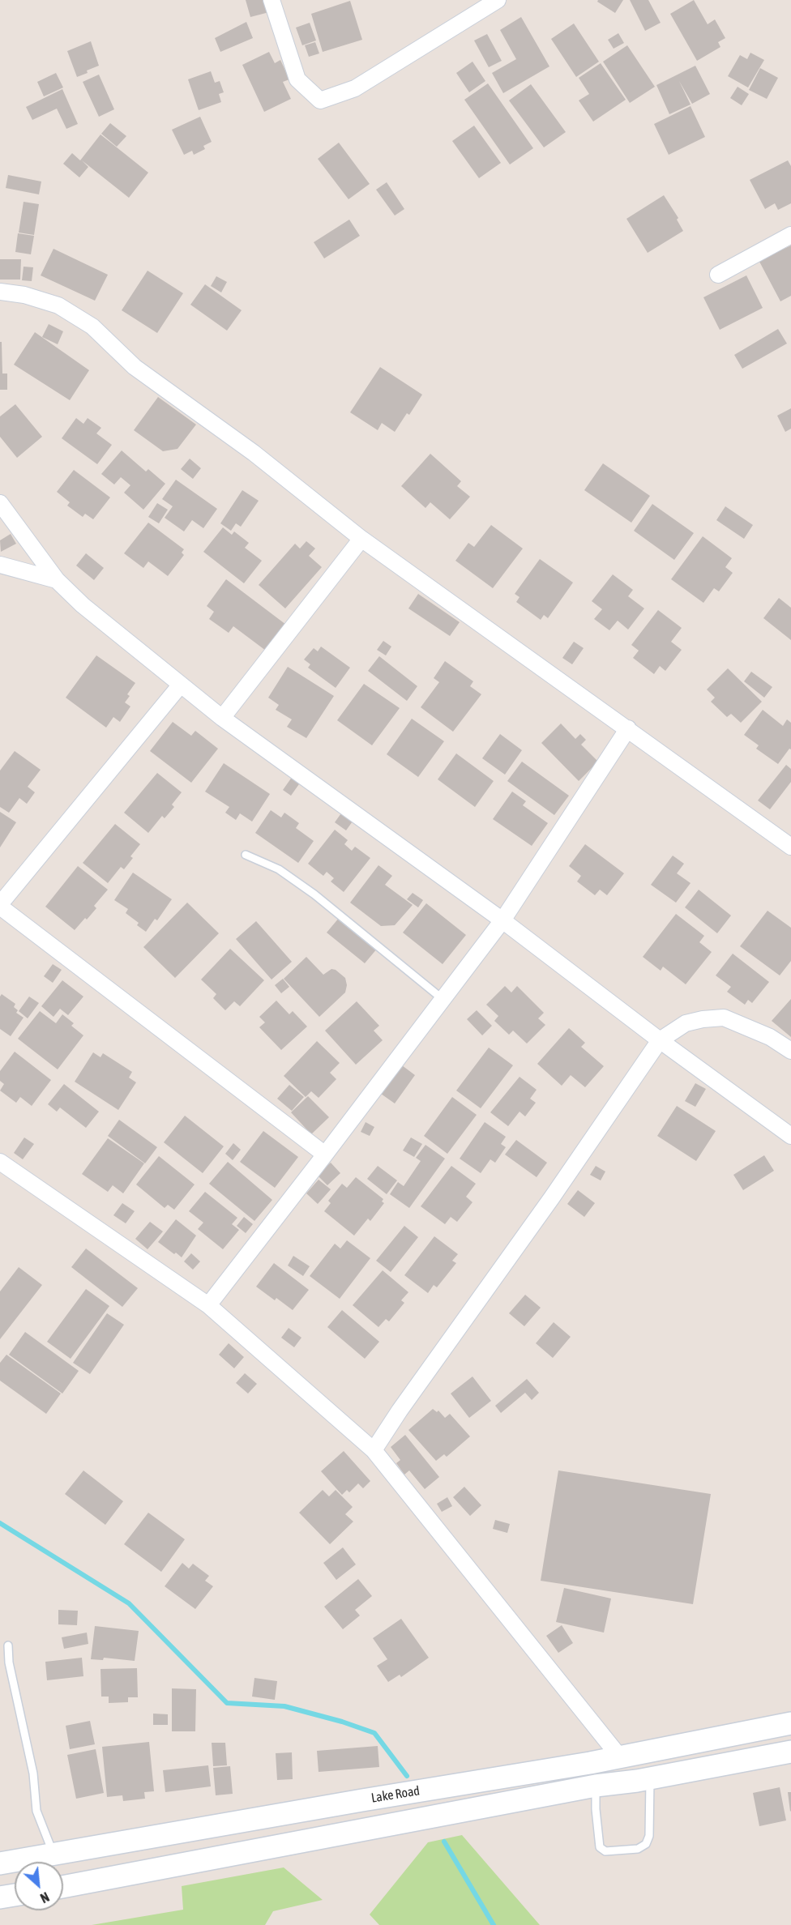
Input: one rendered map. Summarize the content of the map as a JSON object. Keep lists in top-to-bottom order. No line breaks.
{"streets":{"main road":["Lake Road"]},"north":"bottom right"}
